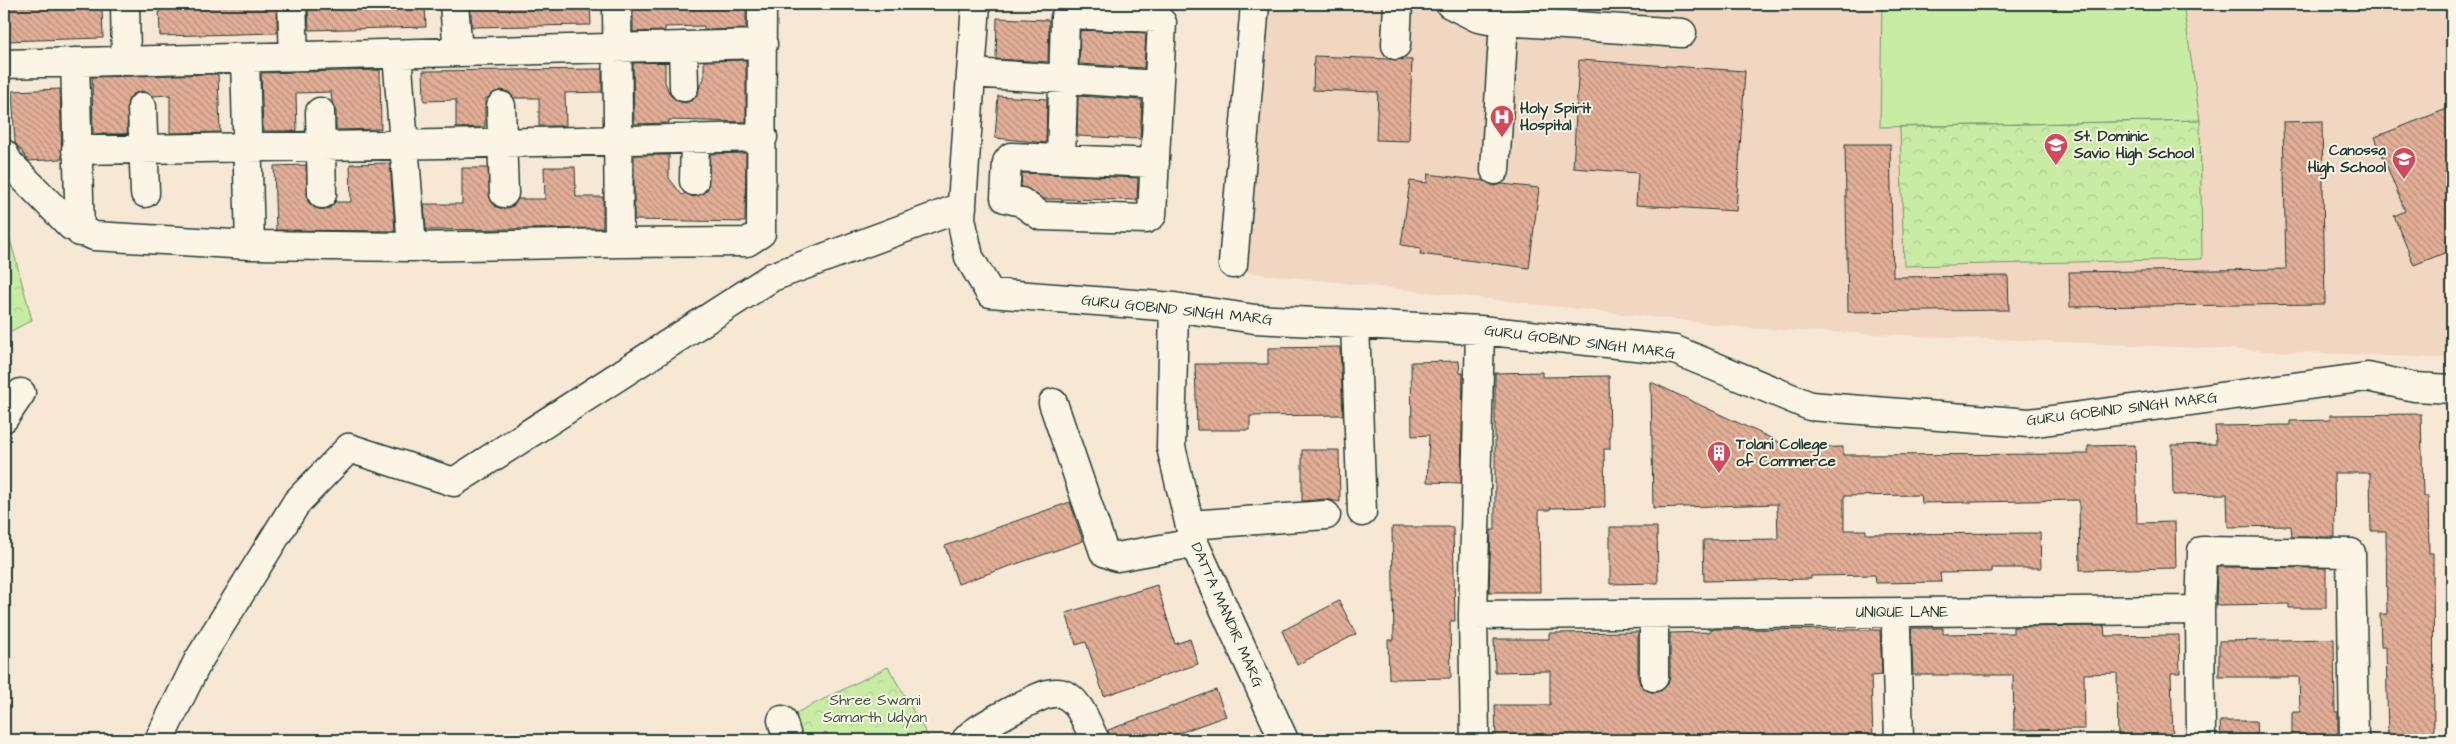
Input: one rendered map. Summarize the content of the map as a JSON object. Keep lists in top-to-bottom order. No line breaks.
{"streets":{"street":["GURU GOBIND SINGH MARG","UNIQUE LANE","DATTA MANDIR MARG"]},"crossings":[["GURU GOBIND SINGH MARG","DATTA MANDIR MARG"]],"parks":["Shree Swami Samarth Udyan"],"places":{"hospital":["Holy Spirit Hospital"],"school or university":["St. Dominic Savio High School","Canossa High School"],"building":["Tolani College of Commerce"]}}
